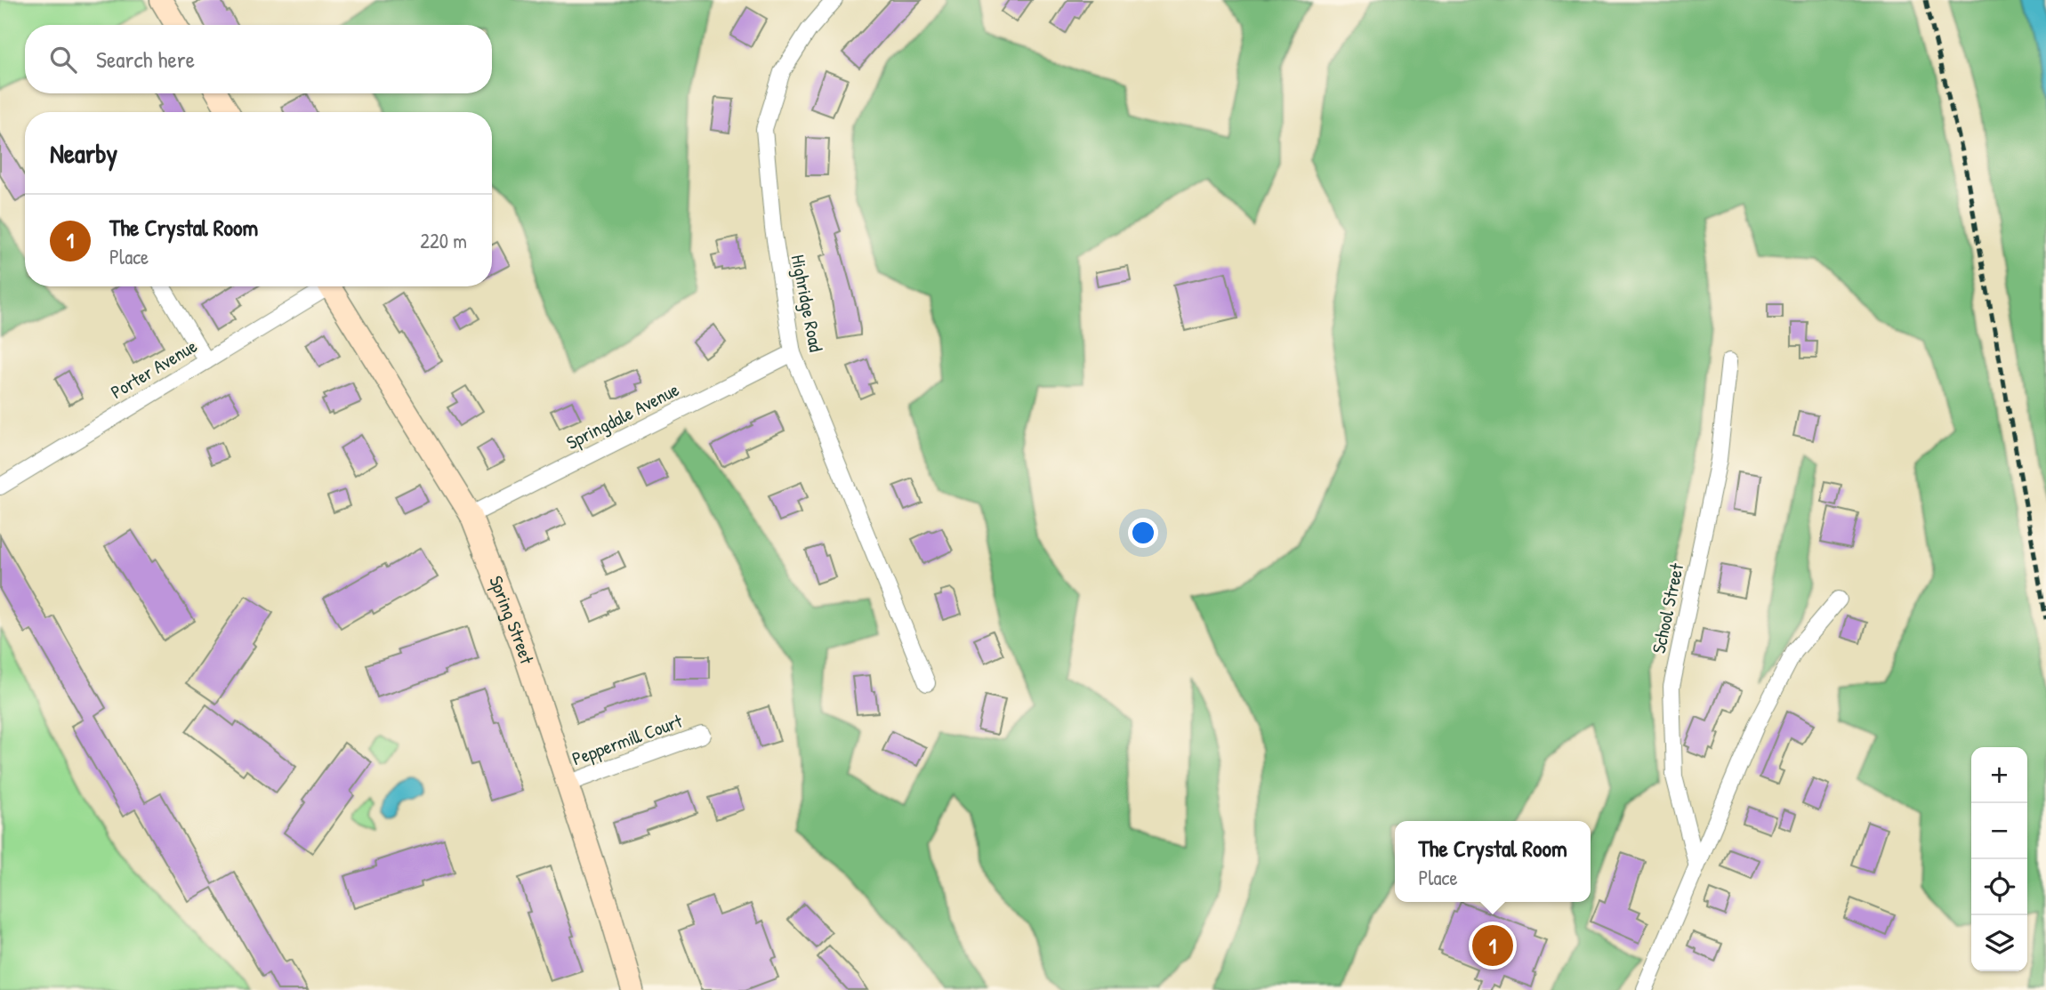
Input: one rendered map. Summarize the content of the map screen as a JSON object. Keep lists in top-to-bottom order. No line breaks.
{"streets":{"main road":["Spring Street"],"street":["Highridge Road","Porter Avenue","Springdale Avenue","School Street","Peppermill Court"]},"crossings":[["Highridge Road","Springdale Avenue"],["Springdale Avenue","Spring Street"],["Spring Street","Peppermill Court"]],"page":{"search":"Search here","heading":"Nearby","list":[{"mark":"1","name":"The Crystal Room","note":"Place","value":"220 m"}],"map_buttons":["+","−"],"popup":["The Crystal Room","Place"],"pins":"1"}}
